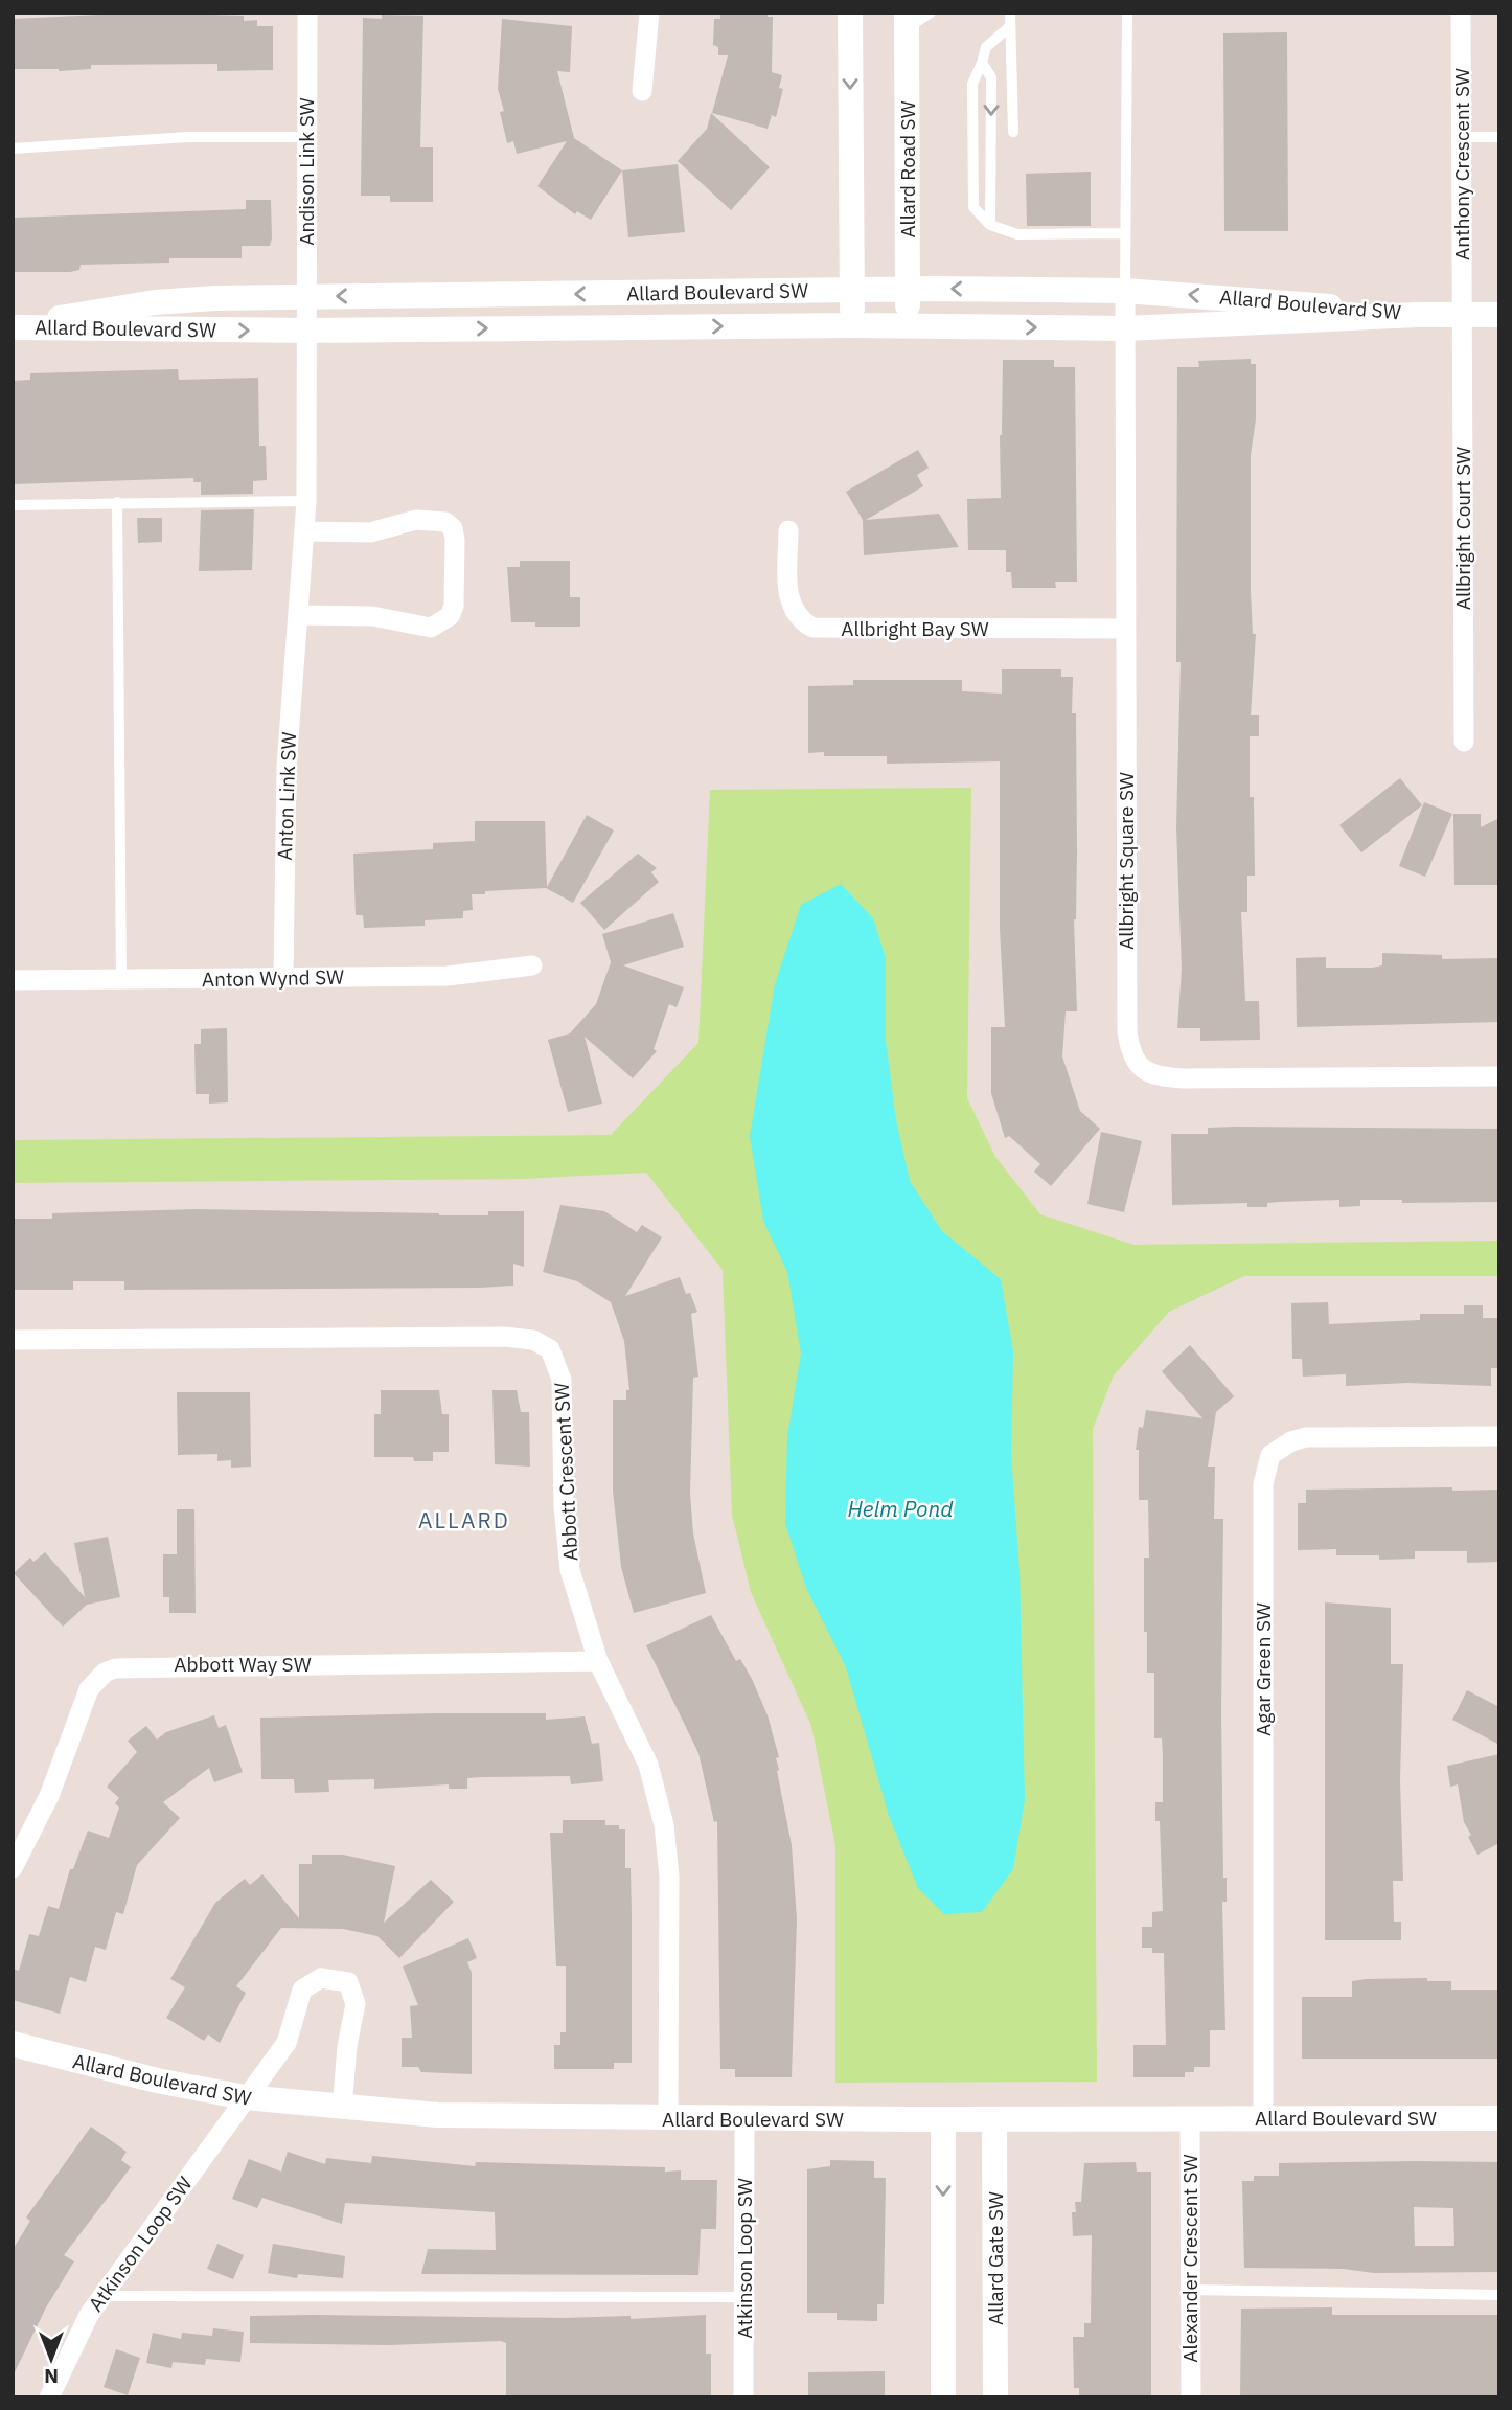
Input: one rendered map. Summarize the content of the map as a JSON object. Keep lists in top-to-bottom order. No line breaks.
{"streets":{"street":["Anthony Crescent SW","Allard Road SW","Andison Link SW","Allard Boulevard SW","Allbright Court SW","Allbright Bay SW","Anton Link SW","Allbright Square SW","Anton Wynd SW","Abbott Crescent SW","Abbott Way SW","Agar Green SW","Atkinson Loop SW","Allard Gate SW","Alexander Crescent SW"]},"crossings":[["Anthony Crescent SW","Allard Boulevard SW"],["Anthony Crescent SW","Allbright Court SW"],["Allard Road SW","Allard Boulevard SW"],["Andison Link SW","Allard Boulevard SW"],["Andison Link SW","Anton Link SW"],["Allard Boulevard SW","Allbright Court SW"],["Allard Boulevard SW","Anton Link SW"],["Allard Boulevard SW","Allbright Square SW"],["Allard Boulevard SW","Abbott Crescent SW"],["Allard Boulevard SW","Agar Green SW"],["Allard Boulevard SW","Atkinson Loop SW"],["Allard Boulevard SW","Allard Gate SW"],["Allard Boulevard SW","Alexander Crescent SW"],["Allbright Bay SW","Allbright Square SW"],["Anton Link SW","Anton Wynd SW"],["Abbott Crescent SW","Abbott Way SW"]],"districts":["ALLARD"],"water":["Helm Pond"],"north":"bottom"}
